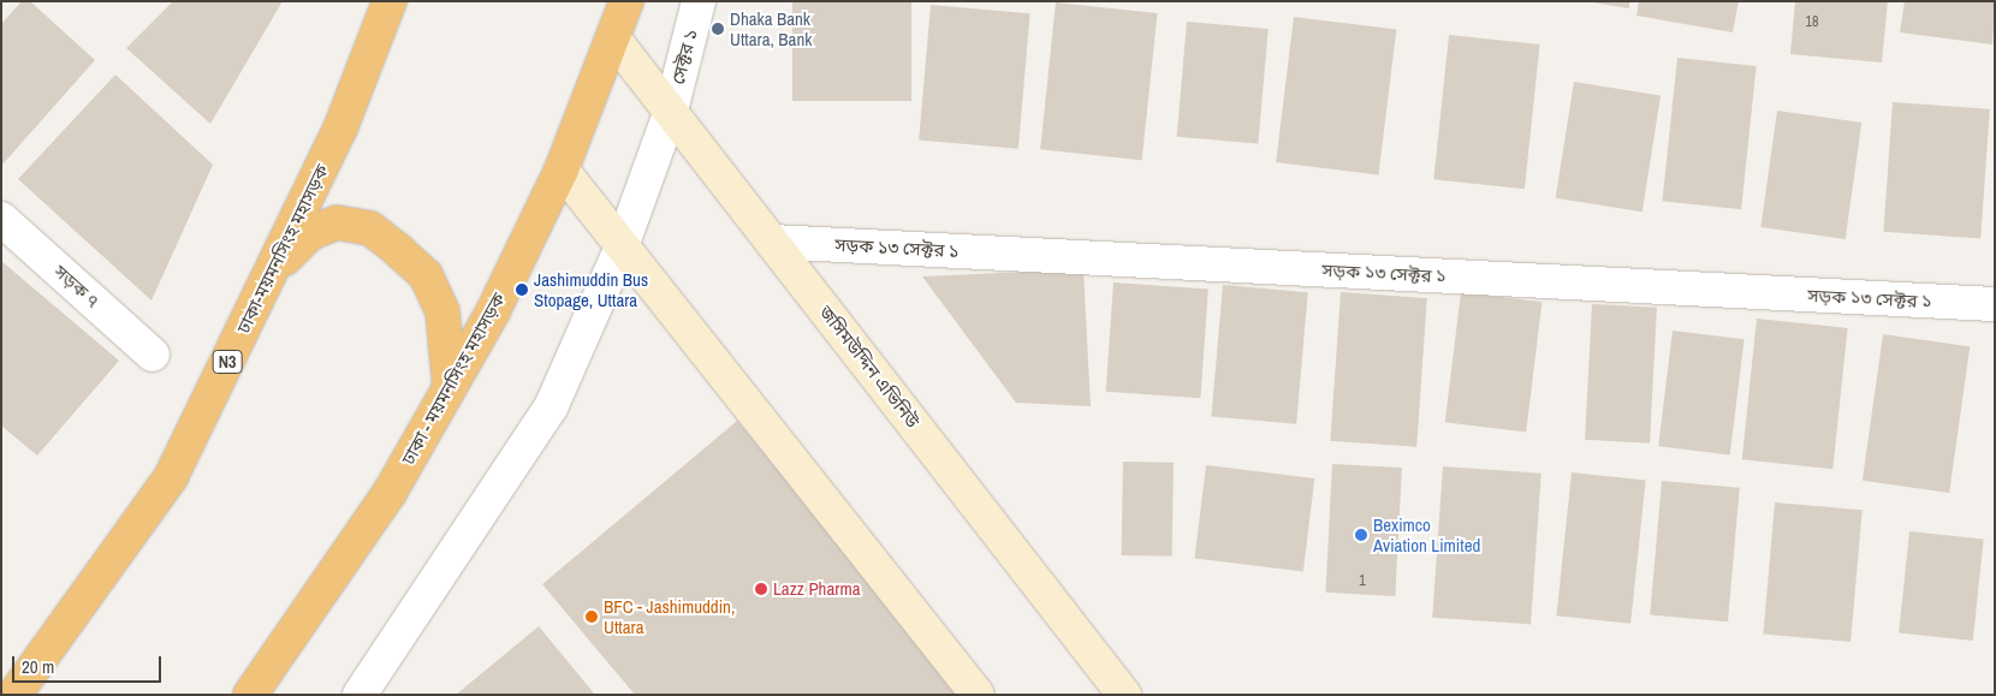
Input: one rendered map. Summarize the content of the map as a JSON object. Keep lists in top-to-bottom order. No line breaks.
{"streets":{"highway":["ঢাকা-ময়মনসিংহ মহাসড়ক","N3","ঢাকা - ময়মনসিংহ মহাসড়ক"],"street":["সেক্টর ১","সড়ক ১৩ সেক্টর ১","সড়ক ৭","জসিমউদ্দিন এভিনিউ"]},"crossings":[["সেক্টর ১","জসিমউদ্দিন এভিনিউ"],["সড়ক ১৩ সেক্টর ১","জসিমউদ্দিন এভিনিউ"],["জসিমউদ্দিন এভিনিউ","ঢাকা - ময়মনসিংহ মহাসড়ক"]],"places":["Dhaka Bank Uttara, Bank","Jashimuddin Bus Stopage, Uttara","Beximco Aviation Limited","Lazz Pharma","BFC - Jashimuddin, Uttara"],"house_numbers":["18","1"],"scale_bar":"20 m"}
